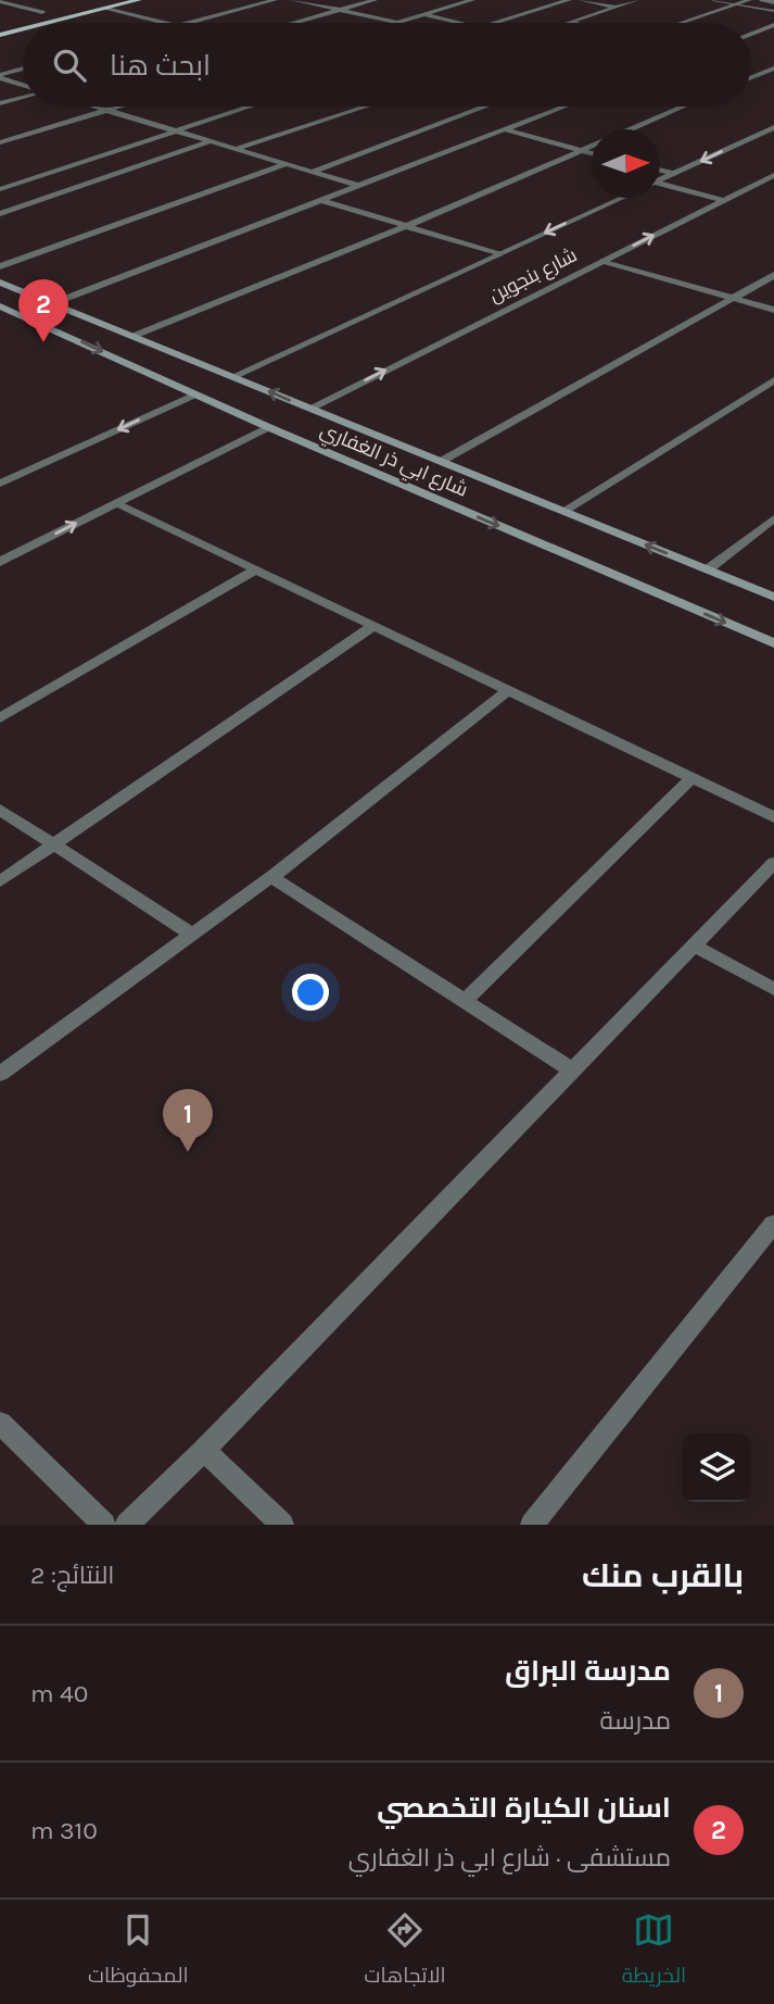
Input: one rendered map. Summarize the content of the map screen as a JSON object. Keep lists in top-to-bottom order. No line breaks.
{"streets":{"main road":["شارع ابي ذر الغفاري"],"street":["شارع بنجوين"]},"crossings":[["شارع بنجوين","شارع ابي ذر الغفاري"]],"north":"right","page":{"search":"ابحث هنا","pins":["2","1"],"heading":["بالقرب منك","النتائج: 2"],"list":[{"mark":"1","name":"مدرسة البراق","note":"مدرسة","value":"40 m"},{"mark":"2","name":"اسنان الكيارة التخصصي","note":"مستشفى · شارع ابي ذر الغفاري","value":"310 m"}],"nav":["الخريطة","الاتجاهات","المحفوظات"]}}
